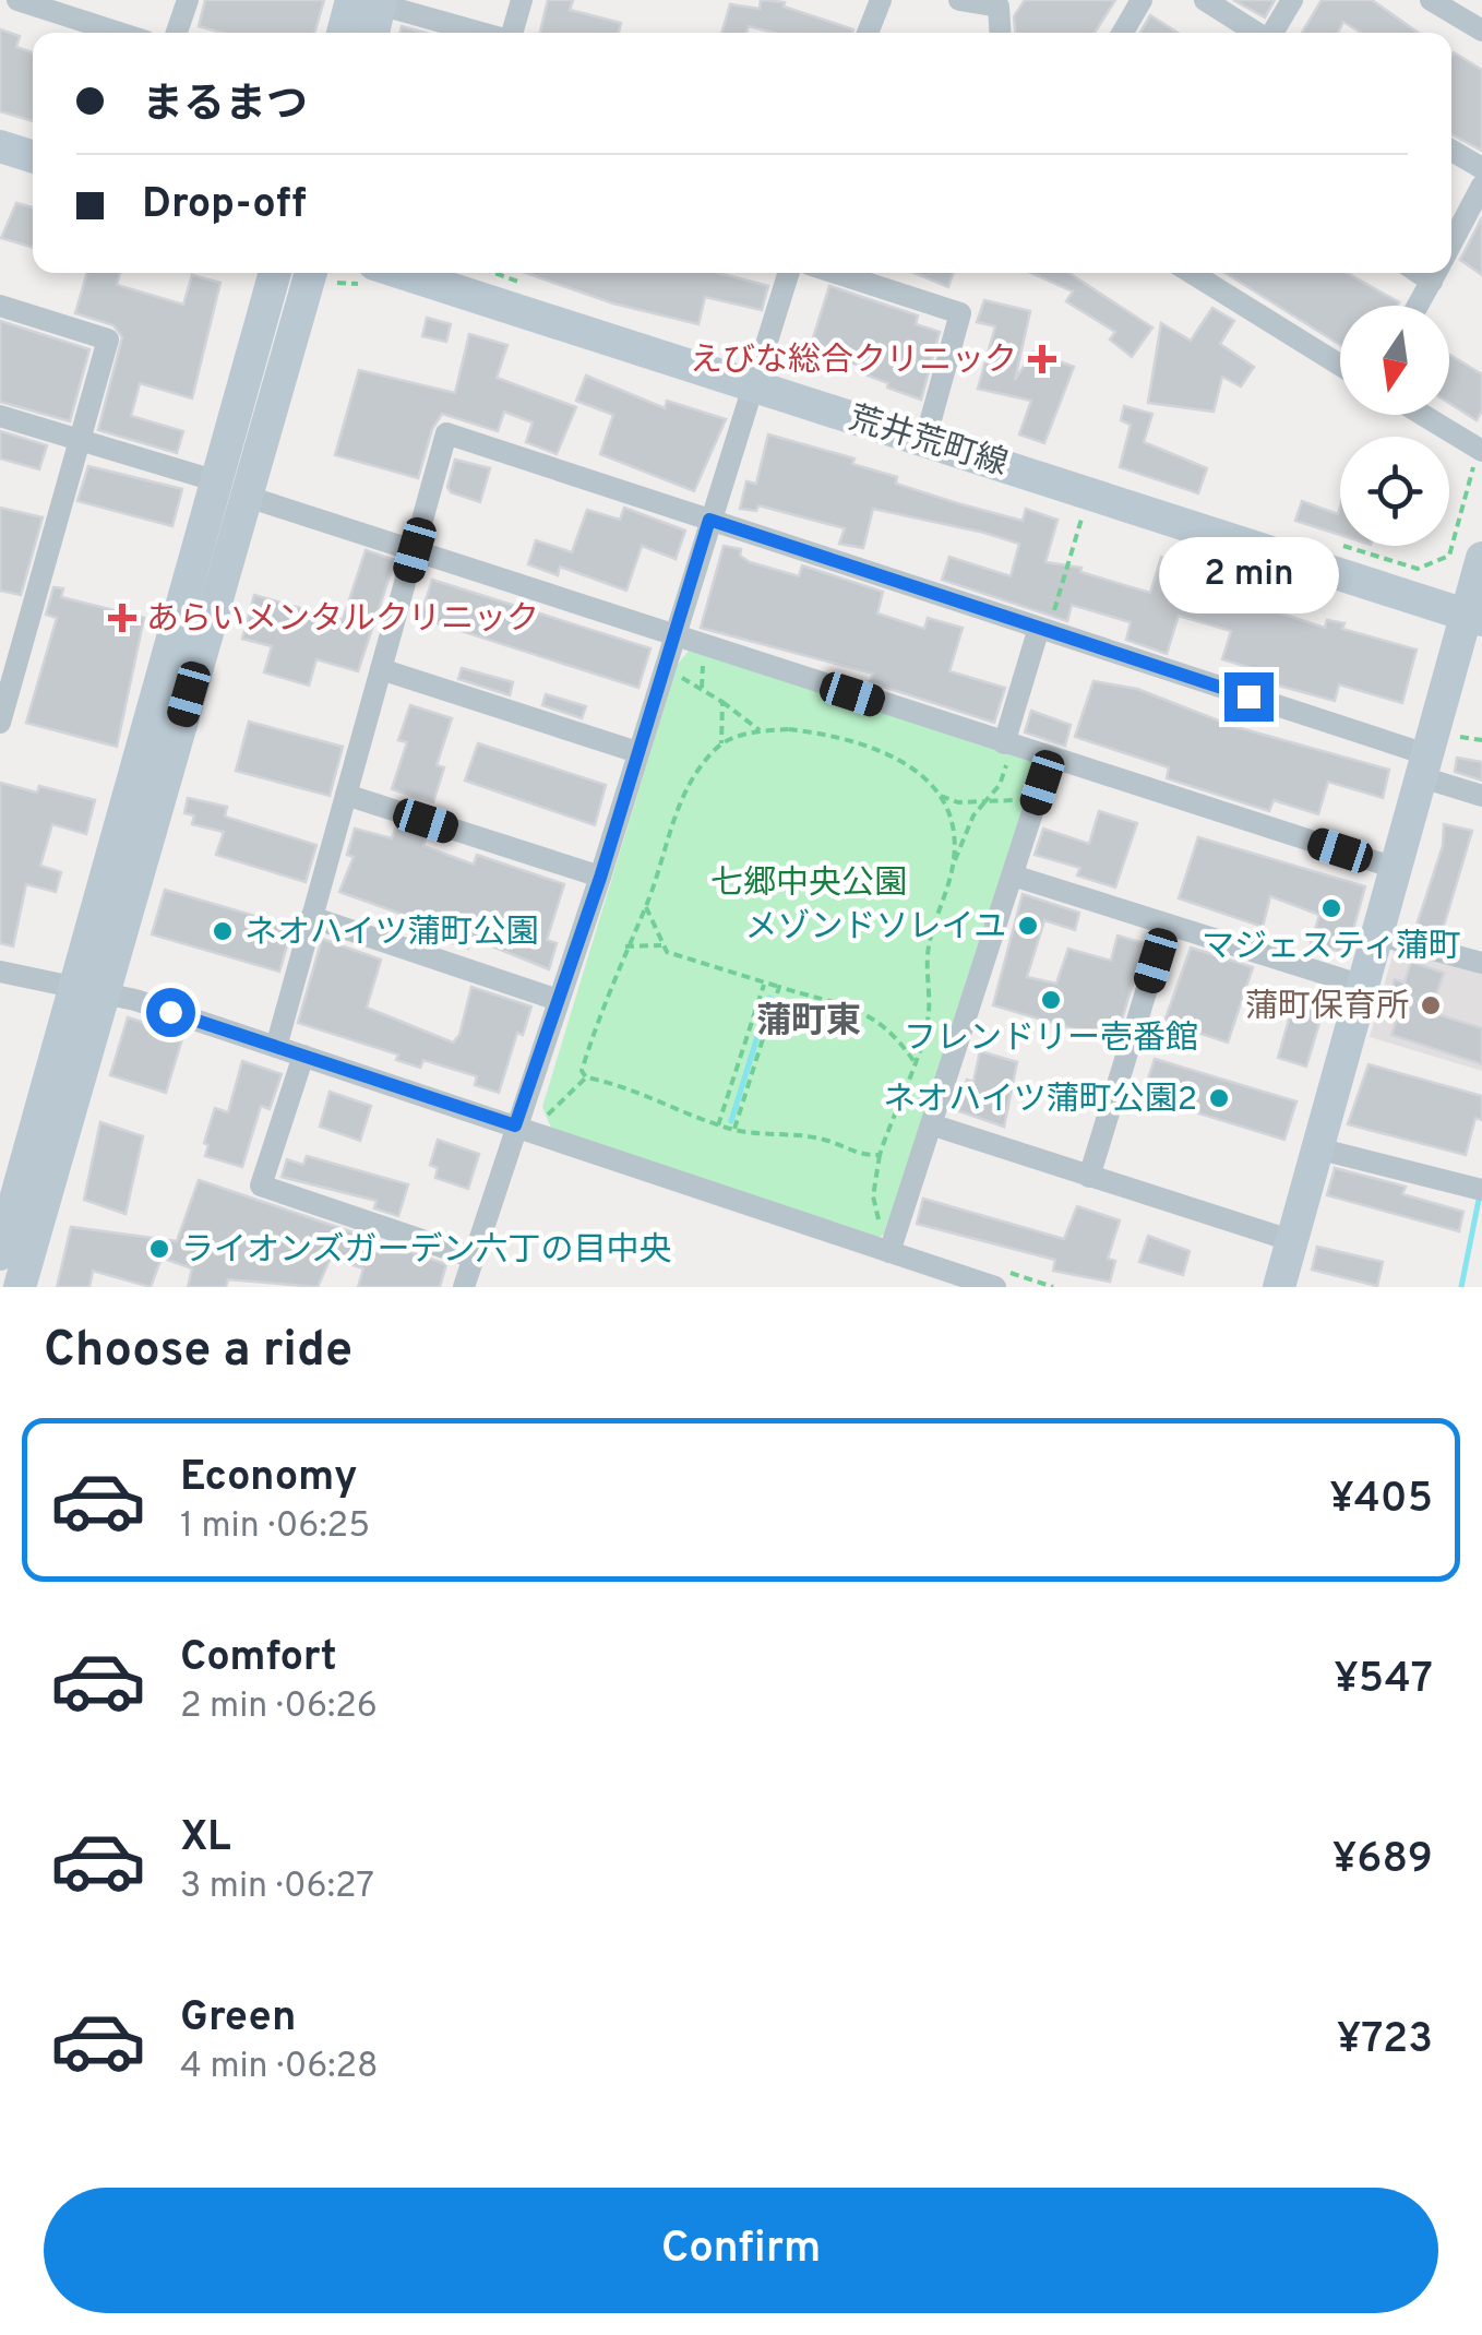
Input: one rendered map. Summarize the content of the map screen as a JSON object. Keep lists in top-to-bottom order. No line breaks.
{"streets":{"street":["荒井荒町線"]},"districts":["蒲町東"],"parks":["七郷中央公園"],"places":{"health":["えびな総合クリニック","あらいメンタルクリニック"],"other":["マジェスティ蒲町","メゾンドソレイユ","ネオハイツ蒲町公園","フレンドリー壱番館","蒲町保育所","ネオハイツ蒲町公園2","ライオンズガーデン六丁の目中央"]},"north":"bottom","page":{"banner":["まるまつ","Drop-off"],"bubble":"2 min","heading":"Choose a ride","list":[{"name":"Economy","note":"1 min · 06:25","value":"¥405"},{"name":"Comfort","note":"2 min · 06:26","value":"¥547"},{"name":"XL","note":"3 min · 06:27","value":"¥689"},{"name":"Green","note":"4 min · 06:28","value":"¥723"}],"buttons":"Confirm"}}
